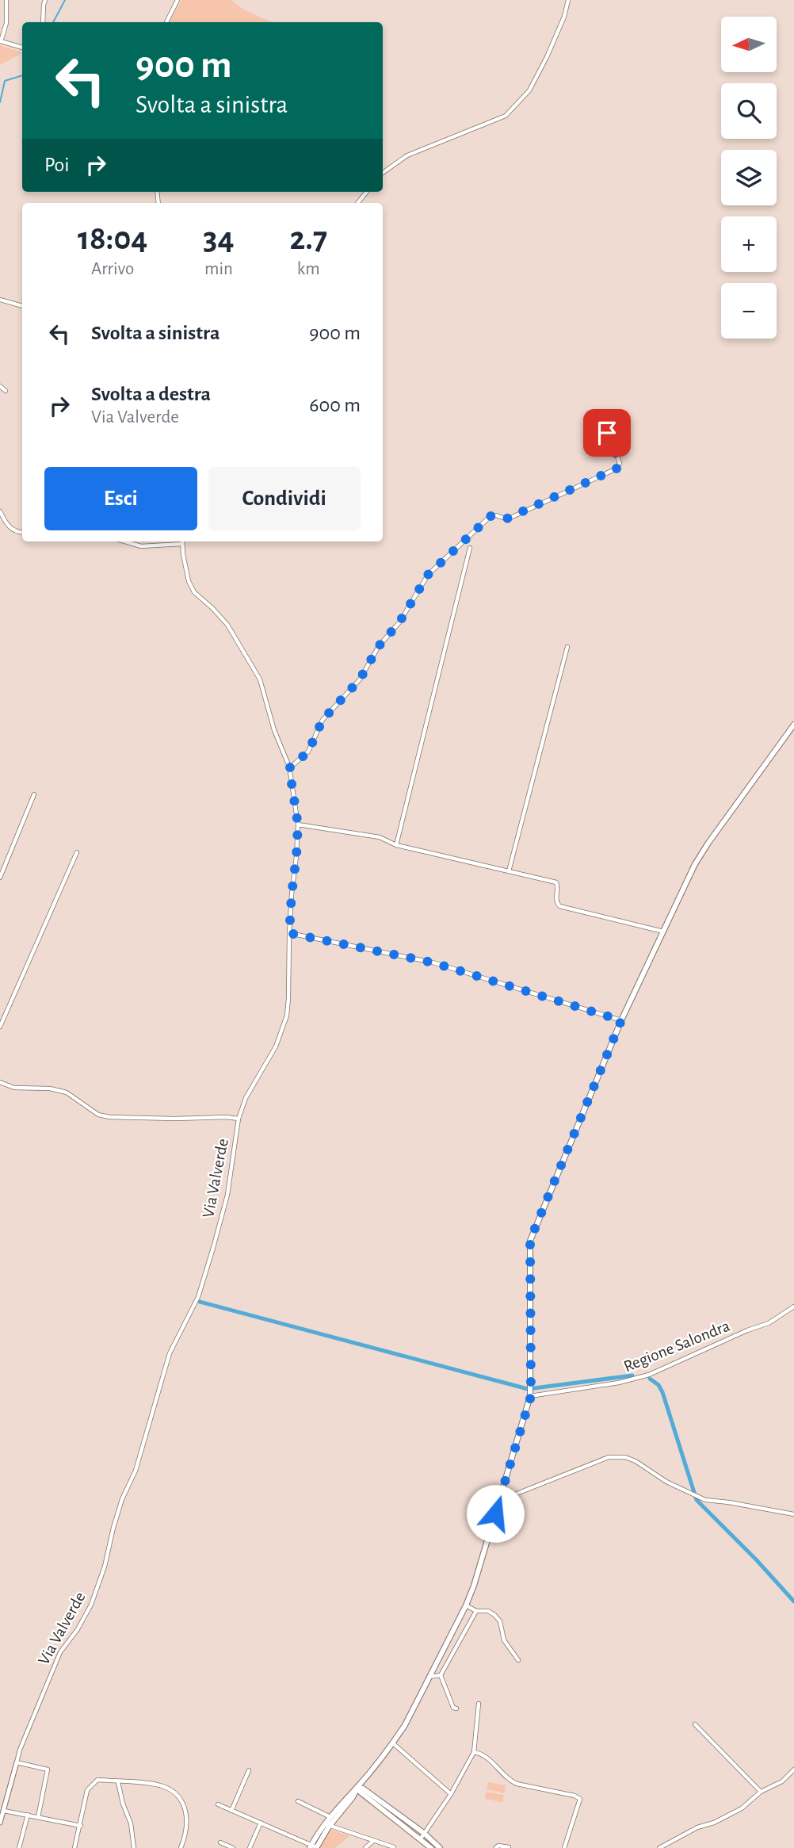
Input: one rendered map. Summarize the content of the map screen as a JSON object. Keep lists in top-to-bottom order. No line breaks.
{"streets":{"street":["Via Valverde","Regione Salondra"]},"north":"left","page":{"map_buttons":["+","−"],"turn":["900 m","Svolta a sinistra"],"then":"Poi","eta":["18:04","Arrivo","34","min","2.7","km"],"list":[{"name":"Svolta a sinistra","value":"900 m"},{"name":"Svolta a destra","note":"Via Valverde","value":"600 m"}],"buttons":["Esci","Condividi"]}}
